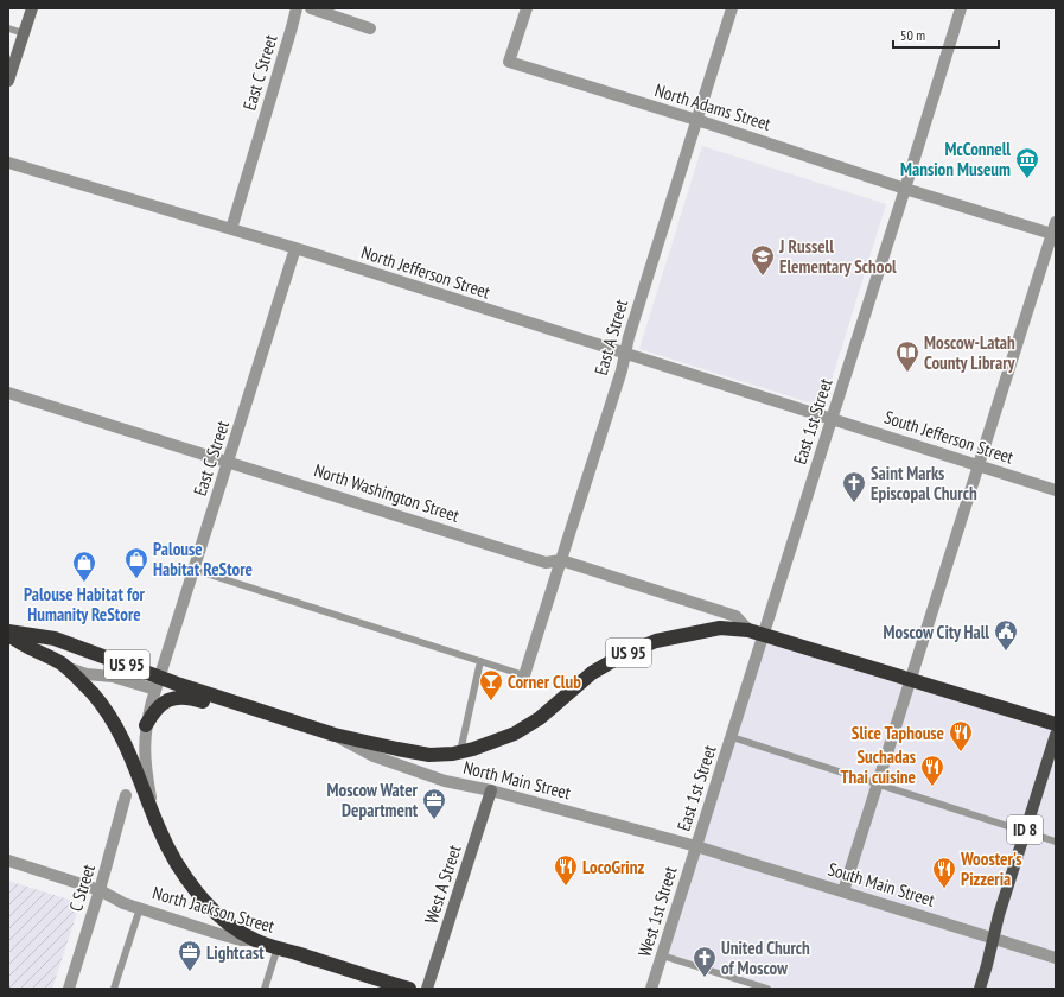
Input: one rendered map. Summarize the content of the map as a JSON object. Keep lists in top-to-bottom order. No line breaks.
{"streets":{"highway":["US 95","North Main Street","North Jackson Street"],"main road":["ID 8"],"street":["East C Street","North Adams Street","North Jefferson Street","East A Street","East 1st Street","South Jefferson Street","North Washington Street","West A Street","South Main Street","C Street","West 1st Street"]},"crossings":[["East C Street","North Jefferson Street"],["East C Street","North Washington Street"],["East C Street","North Main Street"],["North Adams Street","East A Street"],["North Adams Street","East 1st Street"],["North Jefferson Street","East A Street"],["North Jefferson Street","East 1st Street"],["North Jefferson Street","South Jefferson Street"],["East A Street","North Washington Street"],["East 1st Street","South Jefferson Street"],["East 1st Street","US 95"],["East 1st Street","North Main Street"],["East 1st Street","South Main Street"],["East 1st Street","West 1st Street"],["North Washington Street","US 95"],["North Washington Street","North Main Street"],["US 95","North Main Street"],["North Main Street","West A Street"],["North Main Street","South Main Street"],["North Main Street","North Jackson Street"],["North Main Street","West 1st Street"],["ID 8","South Main Street"],["South Main Street","West 1st Street"],["C Street","North Jackson Street"]],"places":{"museum":["McConnell Mansion Museum"],"school or university":["J Russell Elementary School"],"library":["Moscow-Latah County Library"],"church":["Saint Marks Episcopal Church","United Church of Moscow"],"shop":["Palouse Habitat ReStore","Palouse Habitat for Humanity ReStore"],"public building":["Moscow City Hall"],"bar":["Corner Club"],"restaurant":["Slice Taphouse","Suchadas Thai cuisine","LocoGrinz","Wooster's Pizzeria"],"office":["Moscow Water Department","Lightcast"]},"scale_bar":"50 m"}
